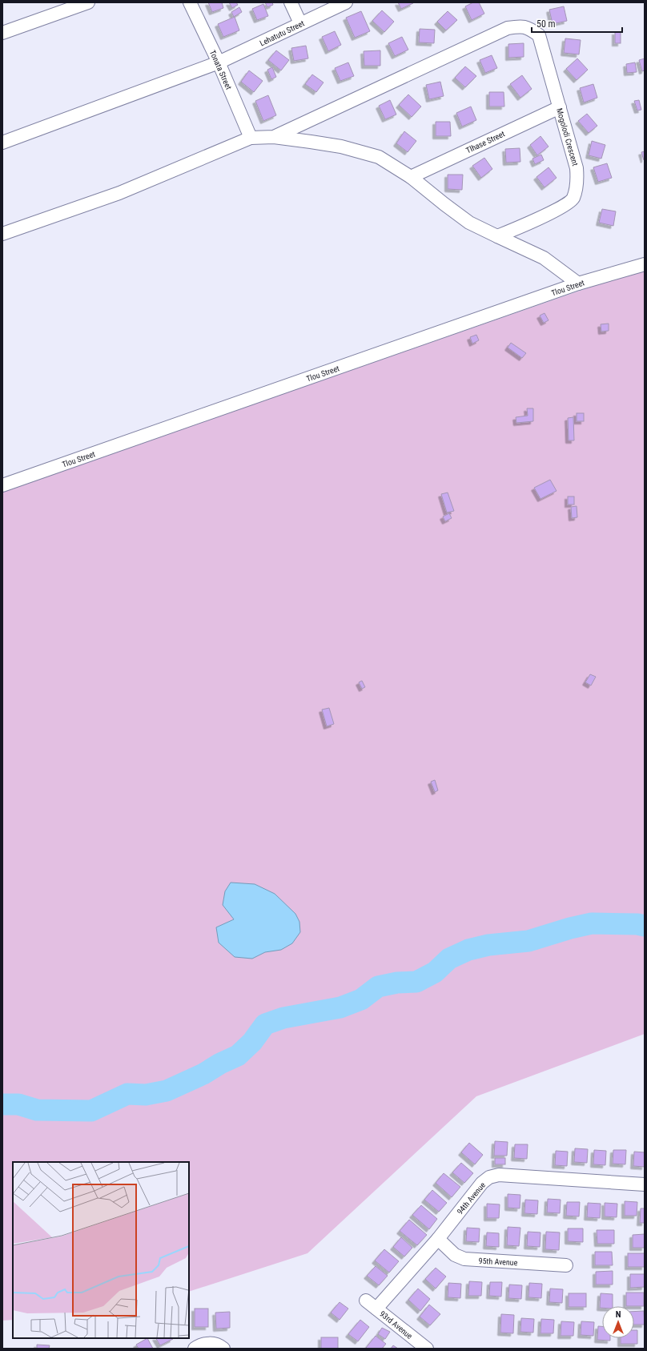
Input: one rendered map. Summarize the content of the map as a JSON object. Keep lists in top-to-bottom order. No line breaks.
{"streets":{"street":["Lehatutu Street","Tonata Street","Mogolodi Crescent","Tlhase Street","Tlou Street","94th Avenue","95th Avenue","93rd Avenue"]},"crossings":[["Lehatutu Street","Tonata Street"],["Tonata Street","Mogolodi Crescent"],["Mogolodi Crescent","Tlhase Street"],["94th Avenue","95th Avenue"],["94th Avenue","93rd Avenue"]],"scale_bar":"50 m","north":"top"}
